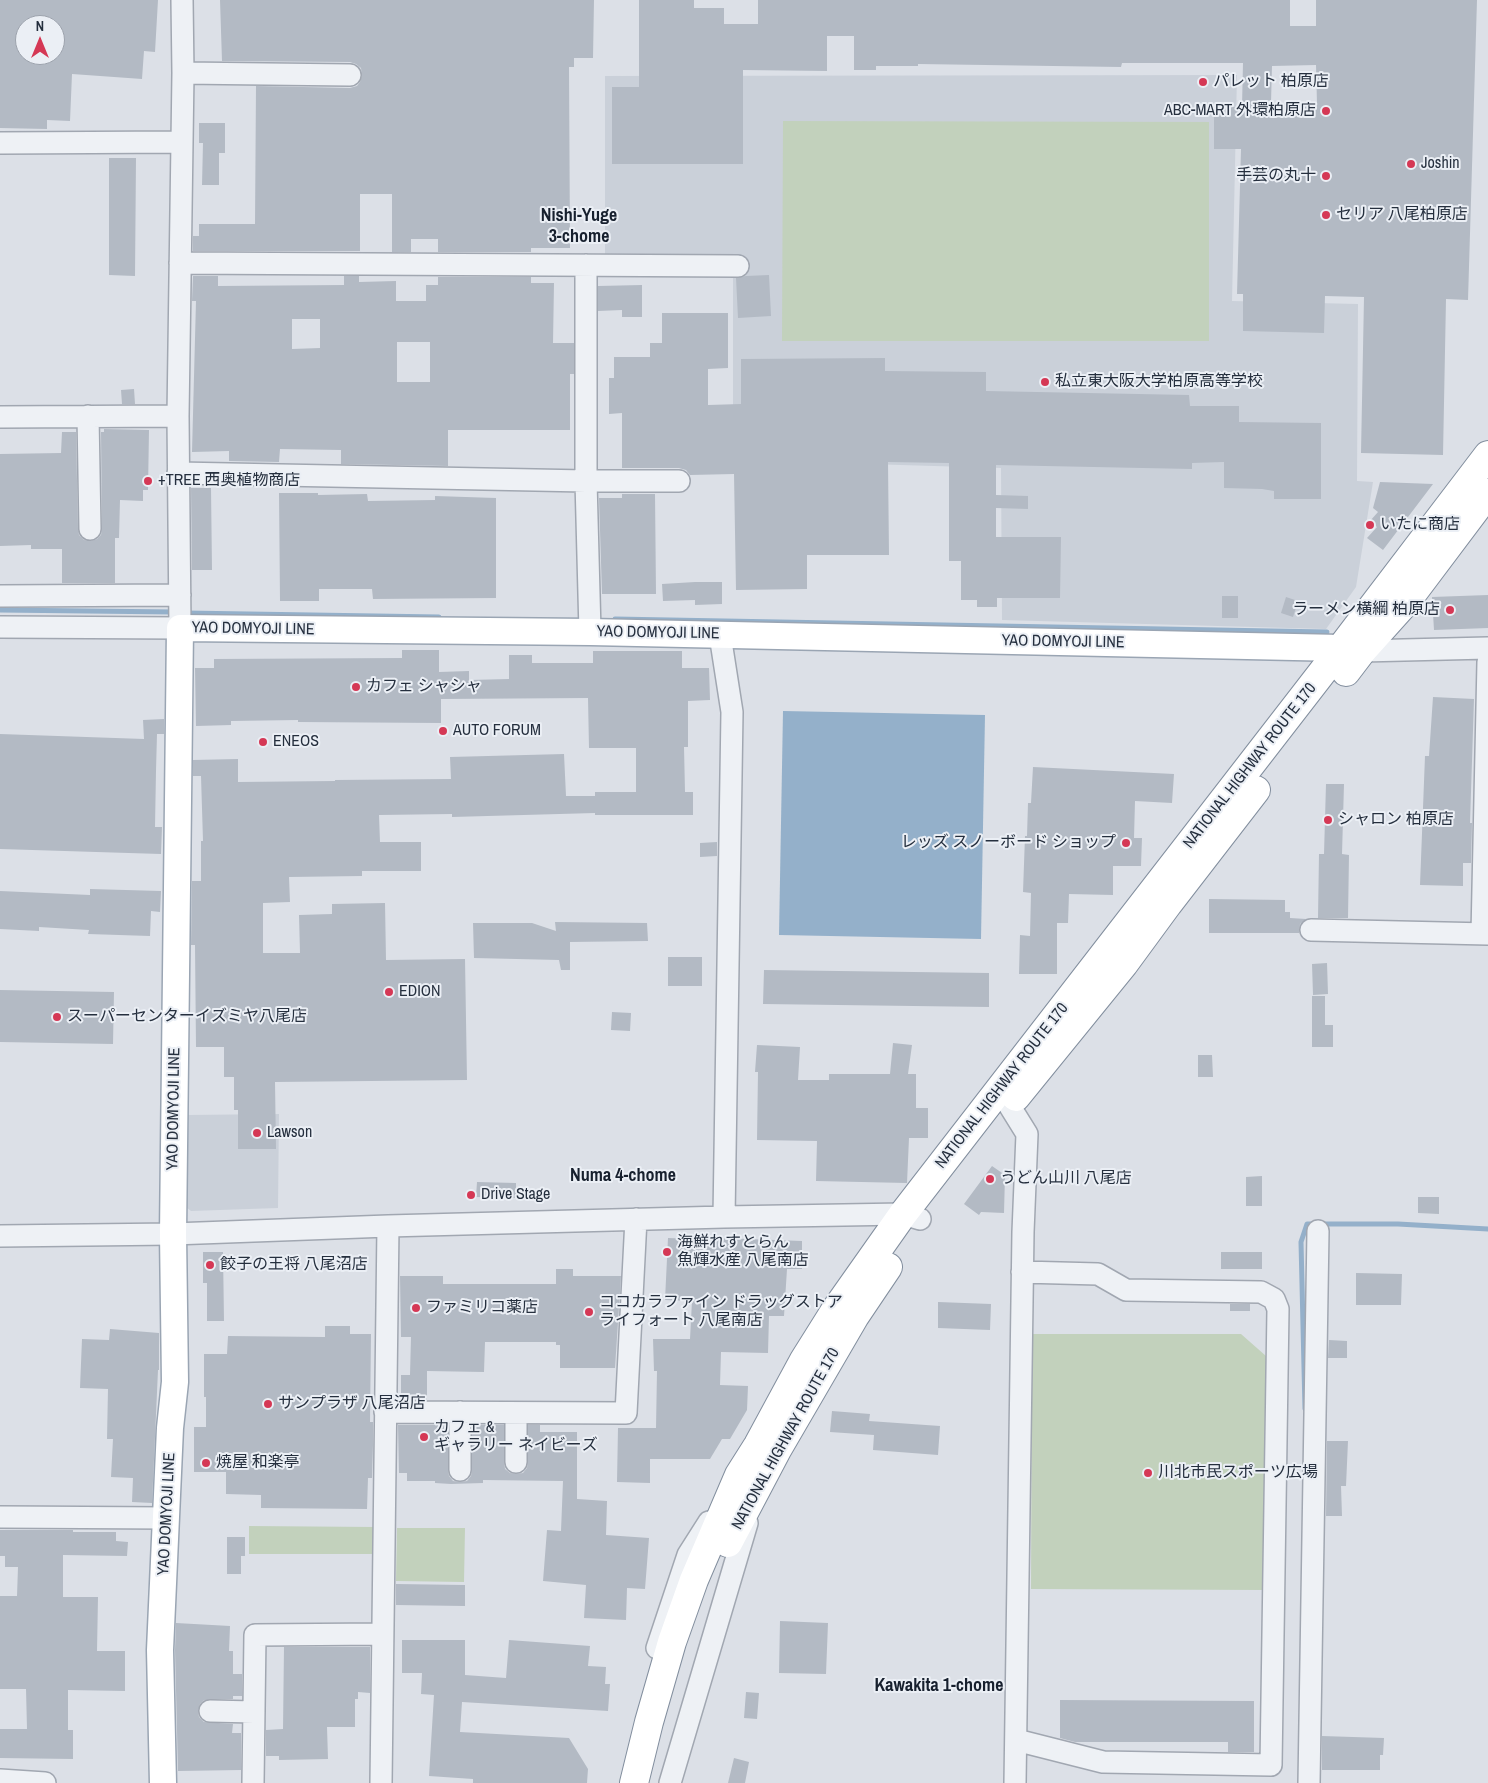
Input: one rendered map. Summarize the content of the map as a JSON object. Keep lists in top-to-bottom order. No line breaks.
{"streets":{"highway":["NATIONAL HIGHWAY ROUTE 170"],"main road":["YAO DOMYOJI LINE"]},"crossings":[["YAO DOMYOJI LINE","NATIONAL HIGHWAY ROUTE 170"]],"districts":["Nishi-Yuge 3-chome","Numa 4-chome","Kawakita 1-chome"],"places":["パレット 柏原店","ABC-MART 外環柏原店","Joshin","手芸の丸十","セリア 八尾柏原店","私立東大阪大学柏原高等学校","+TREE 西奥植物商店","いたに商店","ラーメン横綱 柏原店","カフェ シャシャ","AUTO FORUM","ENEOS","シャロン 柏原店","レッズ スノーボード ショップ","EDION","スーパーセンターイズミヤ八尾店","Lawson","うどん山川 八尾店","Drive Stage","海鮮れすとらん 魚輝水産 八尾南店","餃子の王将 八尾沼店","ファミリコ薬店","ココカラファイン ドラッグストア ライフォート 八尾南店","サンプラザ 八尾沼店","カフェ & ギャラリー ネイビーズ","焼屋 和楽亭","川北市民スポーツ広場"],"north":"top"}
